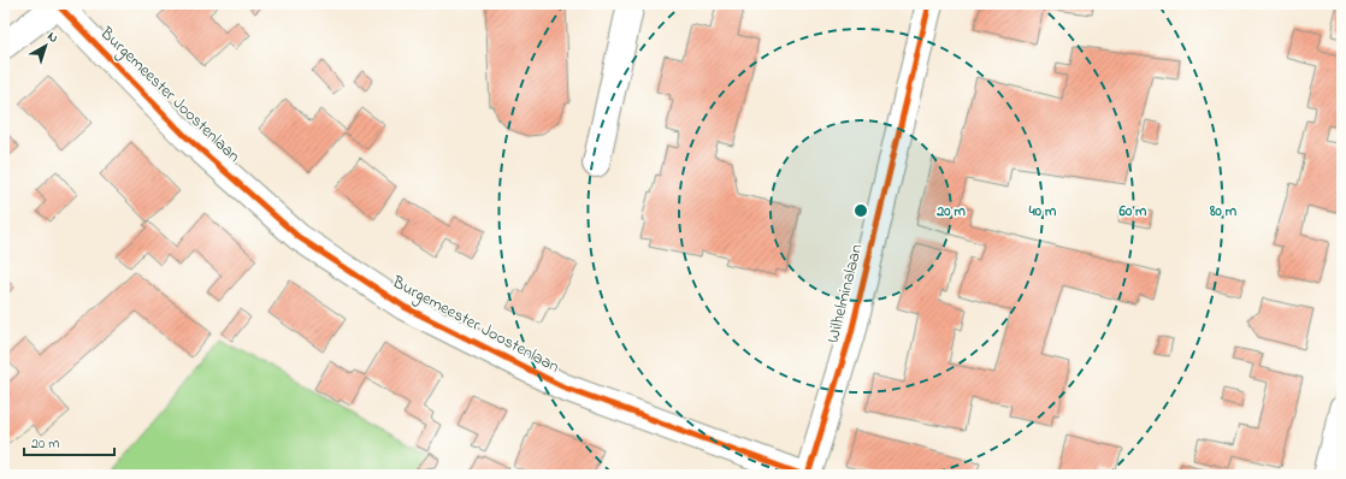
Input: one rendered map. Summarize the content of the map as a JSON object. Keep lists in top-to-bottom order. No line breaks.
{"streets":{"street":["Burgemeester Joostenlaan","Wilhelminalaan"]},"scale_bar":"20 m","north":"top right","rings":["20 m","40 m","60 m","80 m"]}
